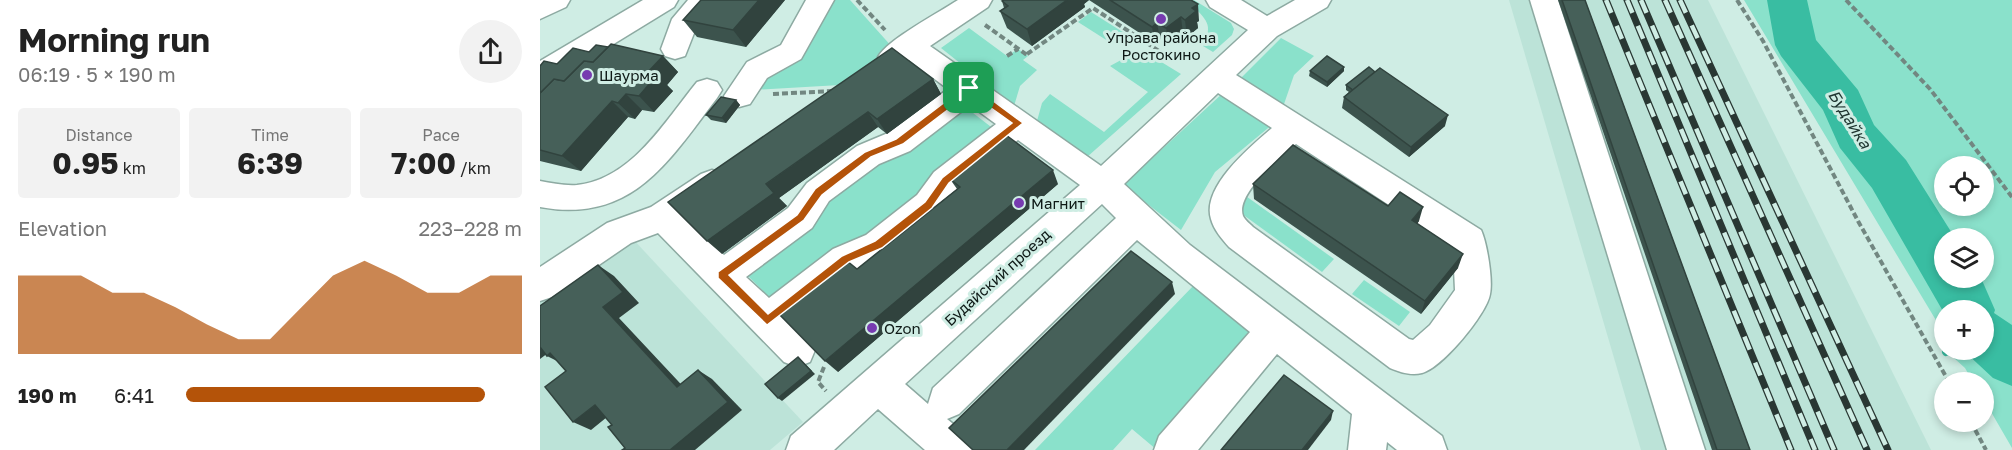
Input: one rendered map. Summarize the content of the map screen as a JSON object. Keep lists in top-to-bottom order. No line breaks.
{"streets":{"street":["Будайский проезд"]},"water":["Будайка"],"places":["Управа района Ростокино","Шаурма","Магнит","Ozon"],"page":{"heading":["Morning run","06:19 · 5 × 190 m"],"stats":[["Distance","0.95 km"],["Time","6:39"],["Pace","7:00 /km"]],"map_buttons":["+","−"],"chart":["Elevation","223–228 m"],"list":[{"name":"190 m","note":"6:41"}]}}
